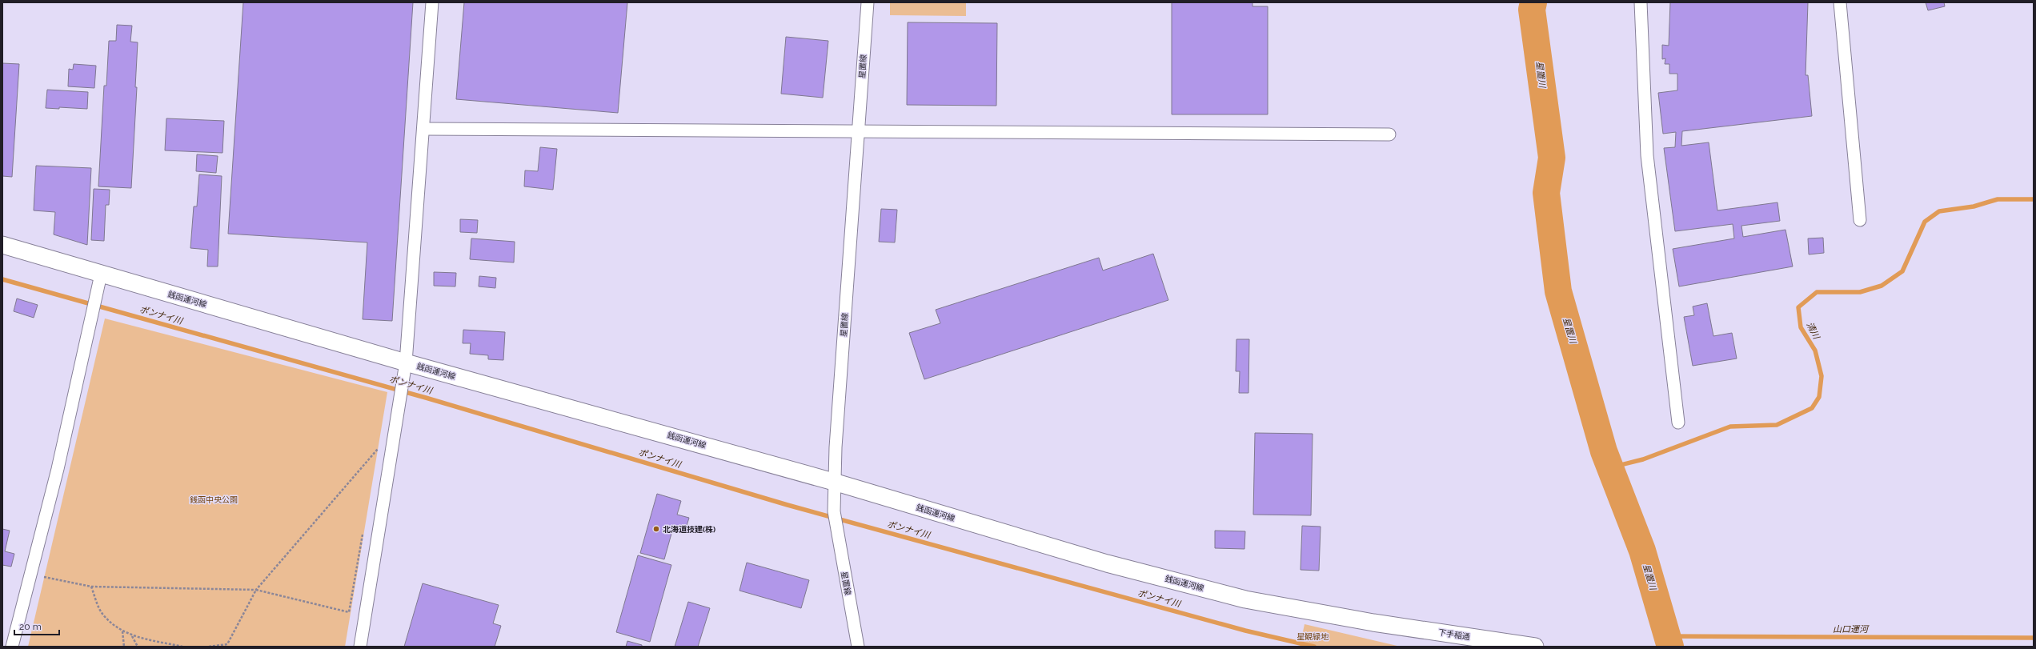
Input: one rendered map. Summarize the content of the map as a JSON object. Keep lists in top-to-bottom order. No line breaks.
{"streets":{"street":["星置線","銭函運河線","下手稲通"]},"crossings":[["星置線","銭函運河線"],["銭函運河線","下手稲通"]],"water":["星置川","ポンナイ川","清川","山口運河"],"parks":["銭函中央公園","星観緑地"],"places":["北海道技建(株)"],"scale_bar":"20 m"}
